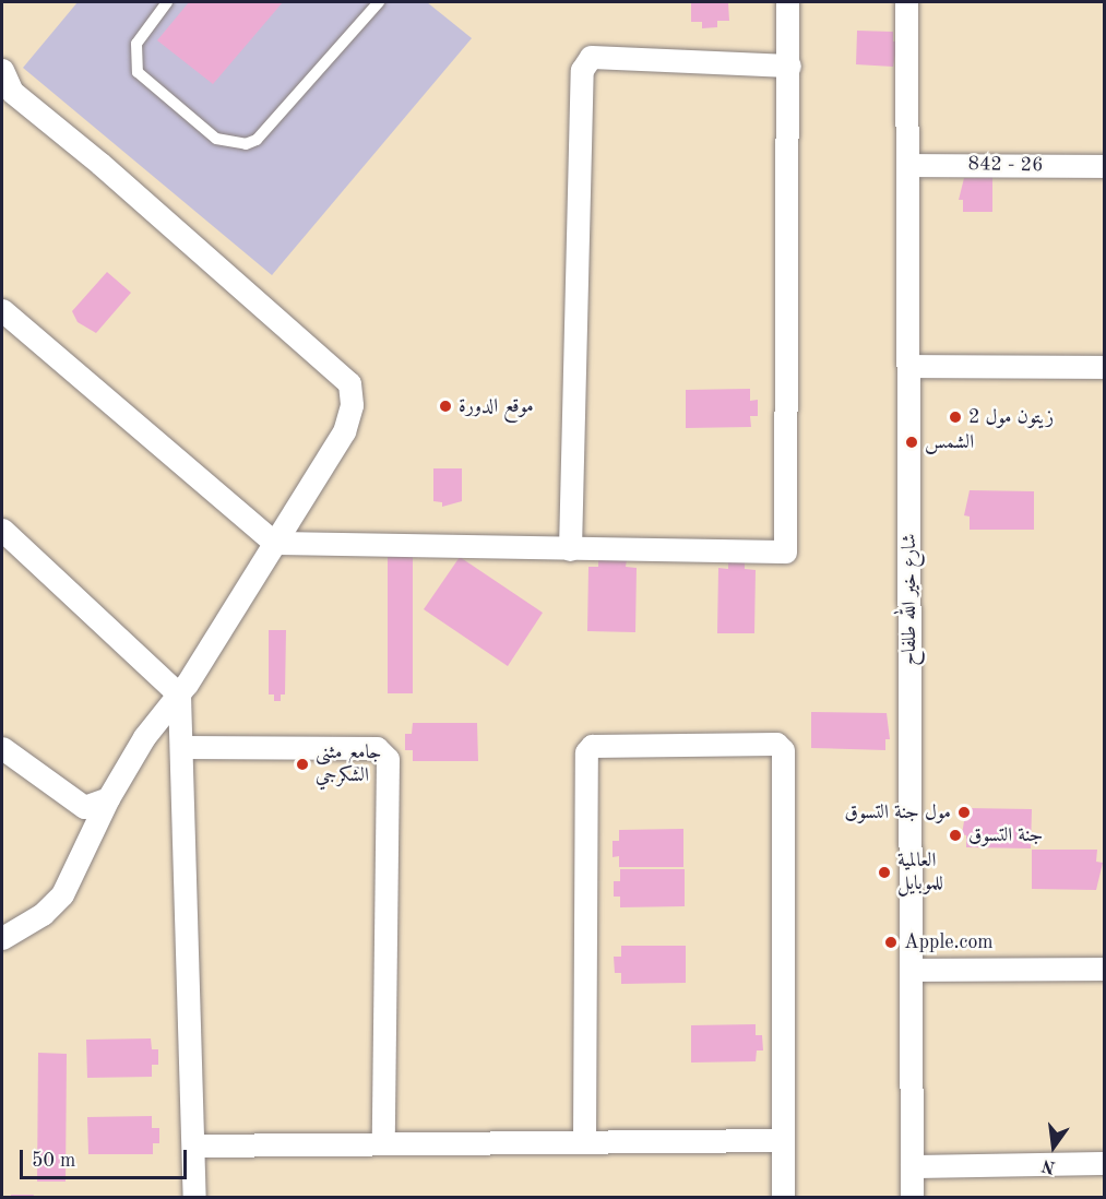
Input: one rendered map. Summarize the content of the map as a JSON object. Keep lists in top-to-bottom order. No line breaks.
{"streets":{"street":["842 - 26","شارع خير الله طلفاح"]},"crossings":[["842 - 26","شارع خير الله طلفاح"]],"places":["موقع الدورة","زيتون مول 2","الشمس","جامع مثنى الشكرجي","مول جنة التسوق","جنة التسوق","العالمية للموبايل","Apple.com"],"scale_bar":"50 m","north":"bottom"}
